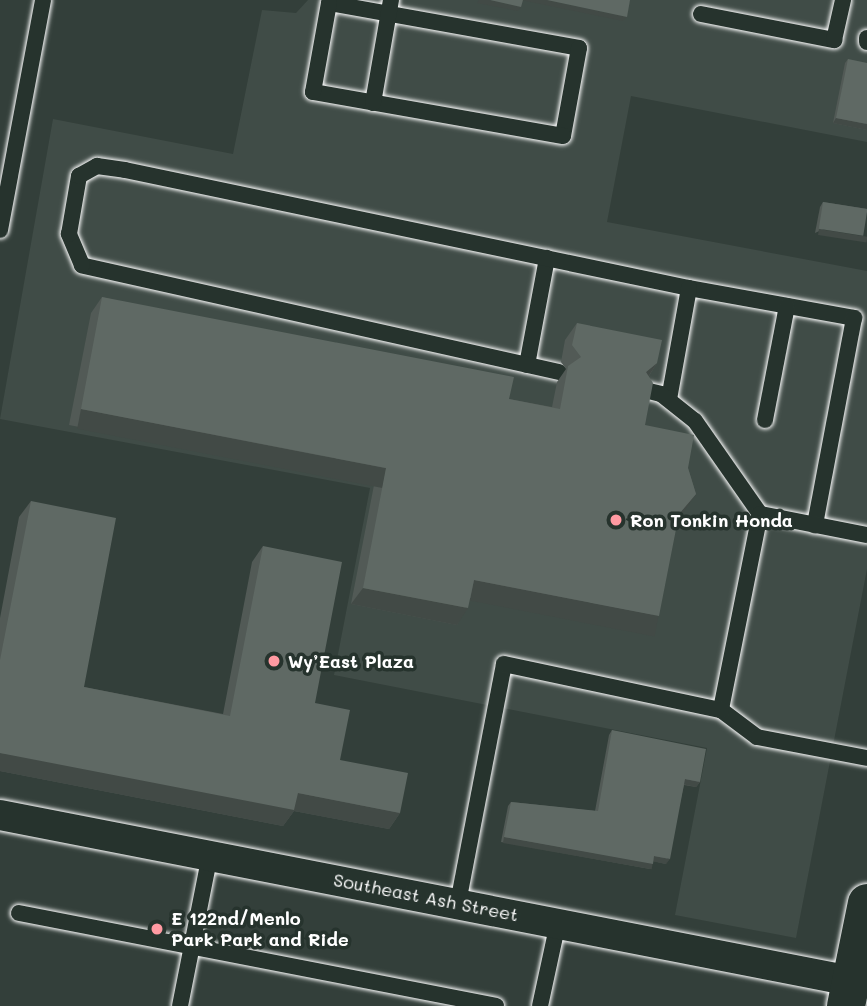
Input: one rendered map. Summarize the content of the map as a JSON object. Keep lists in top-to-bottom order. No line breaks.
{"streets":{"street":["Southeast Ash Street"]},"places":["Ron Tonkin Honda","Wy’East Plaza","E 122nd/Menlo Park Park and Ride"]}
